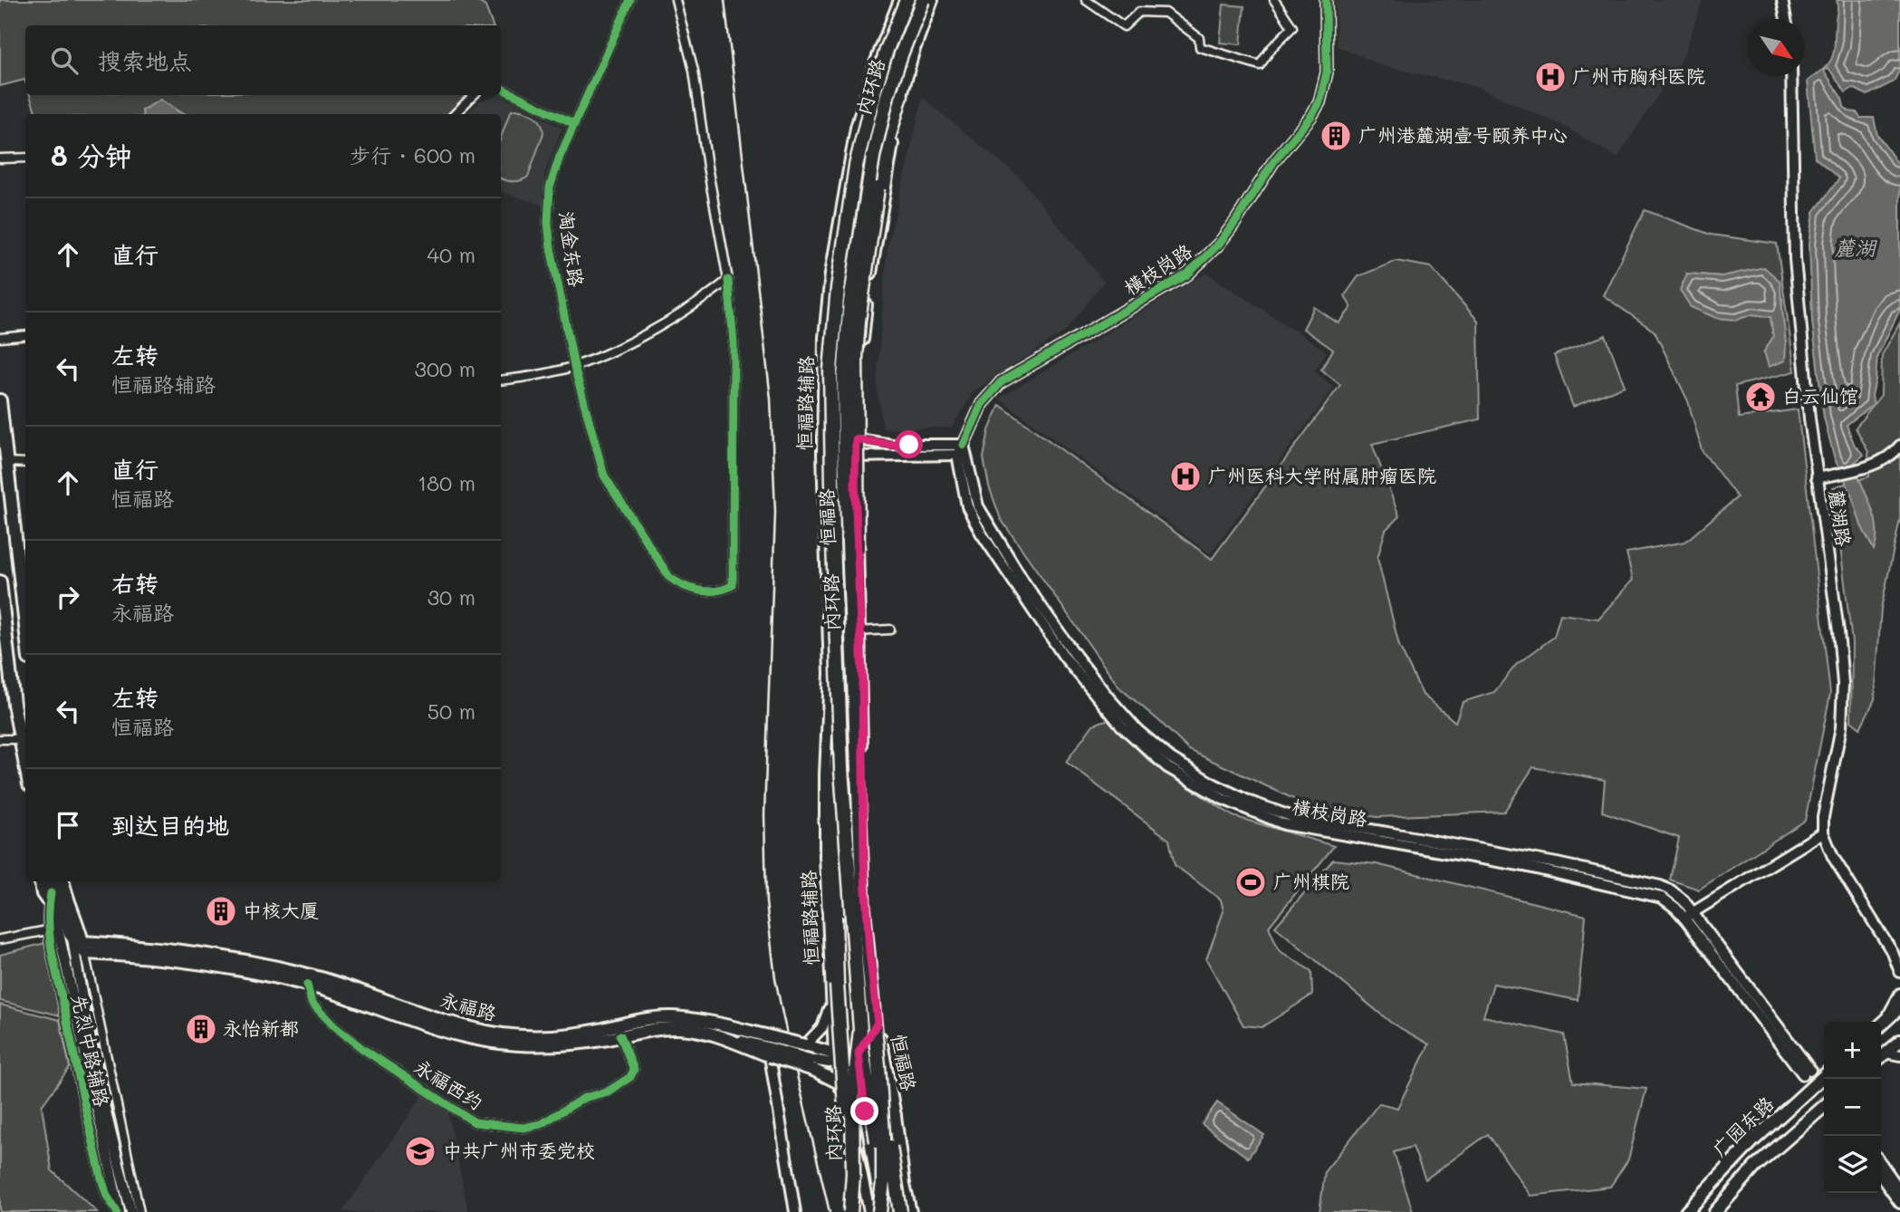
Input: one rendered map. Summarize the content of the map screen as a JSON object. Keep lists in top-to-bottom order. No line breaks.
{"streets":{"highway":["内环路"],"main road":["横枝岗路","恒福路辅路","恒福路","麓湖路","永福路","广园东路"],"street":["淘金东路","先烈中路辅路","永福西约"]},"crossings":[["内环路","恒福路"],["恒福路辅路","恒福路"],["恒福路辅路","永福路"],["恒福路","永福路"],["永福路","先烈中路辅路"],["永福路","永福西约"]],"water":["麓湖"],"places":{"hospital":["广州市胸科医院","广州医科大学附属肿瘤医院"],"building":["广州港麓湖壹号颐养中心","中核大厦","永怡新都"],"temple":["白云仙馆"],"sports":["广州棋院"],"school or university":["中共广州市委党校"]},"north":"bottom right","page":{"search":"搜索地点","heading":["8 分钟","步行 · 600 m"],"list":[["直行","40 m"],["左转","恒福路辅路","300 m"],["直行","恒福路","180 m"],["右转","永福路","30 m"],["左转","恒福路","50 m"],"到达目的地"],"map_buttons":["+","−"]}}
